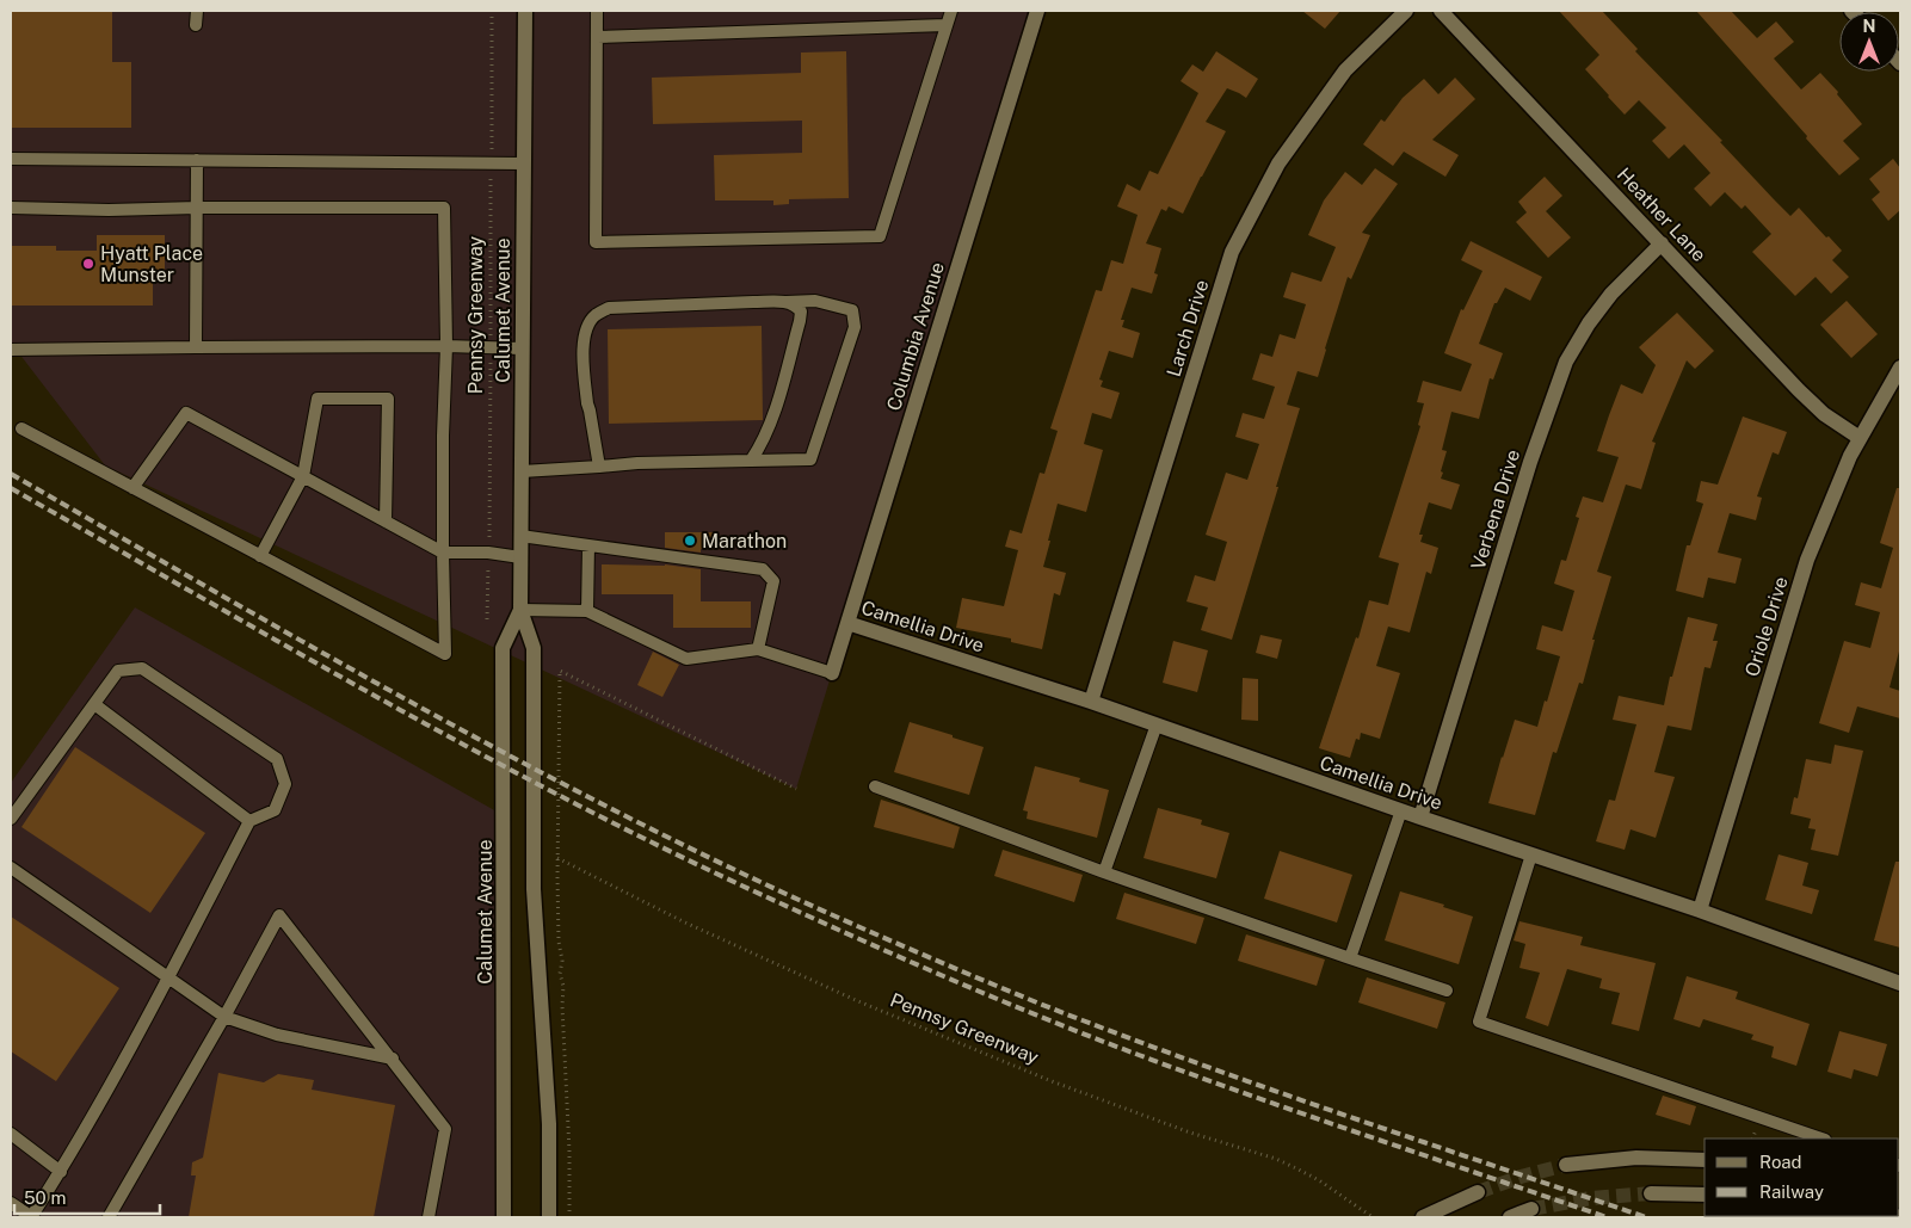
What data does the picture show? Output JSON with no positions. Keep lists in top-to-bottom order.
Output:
{
  "streets": {
    "street": [
      "Heather Lane",
      "Calumet Avenue",
      "Larch Drive",
      "Columbia Avenue",
      "Verbena Drive",
      "Camellia Drive",
      "Oriole Drive"
    ],
    "path": ["Pennsy Greenway"]
  },
  "crossings": [
    ["Heather Lane", "Verbena Drive"],
    ["Heather Lane", "Oriole Drive"],
    ["Larch Drive", "Camellia Drive"],
    ["Columbia Avenue", "Camellia Drive"],
    ["Verbena Drive", "Camellia Drive"],
    ["Camellia Drive", "Oriole Drive"]
  ],
  "places": ["Hyatt Place Munster", "Marathon"],
  "legend": ["Road", "Railway"],
  "scale_bar": "50 m",
  "north": "top"
}
